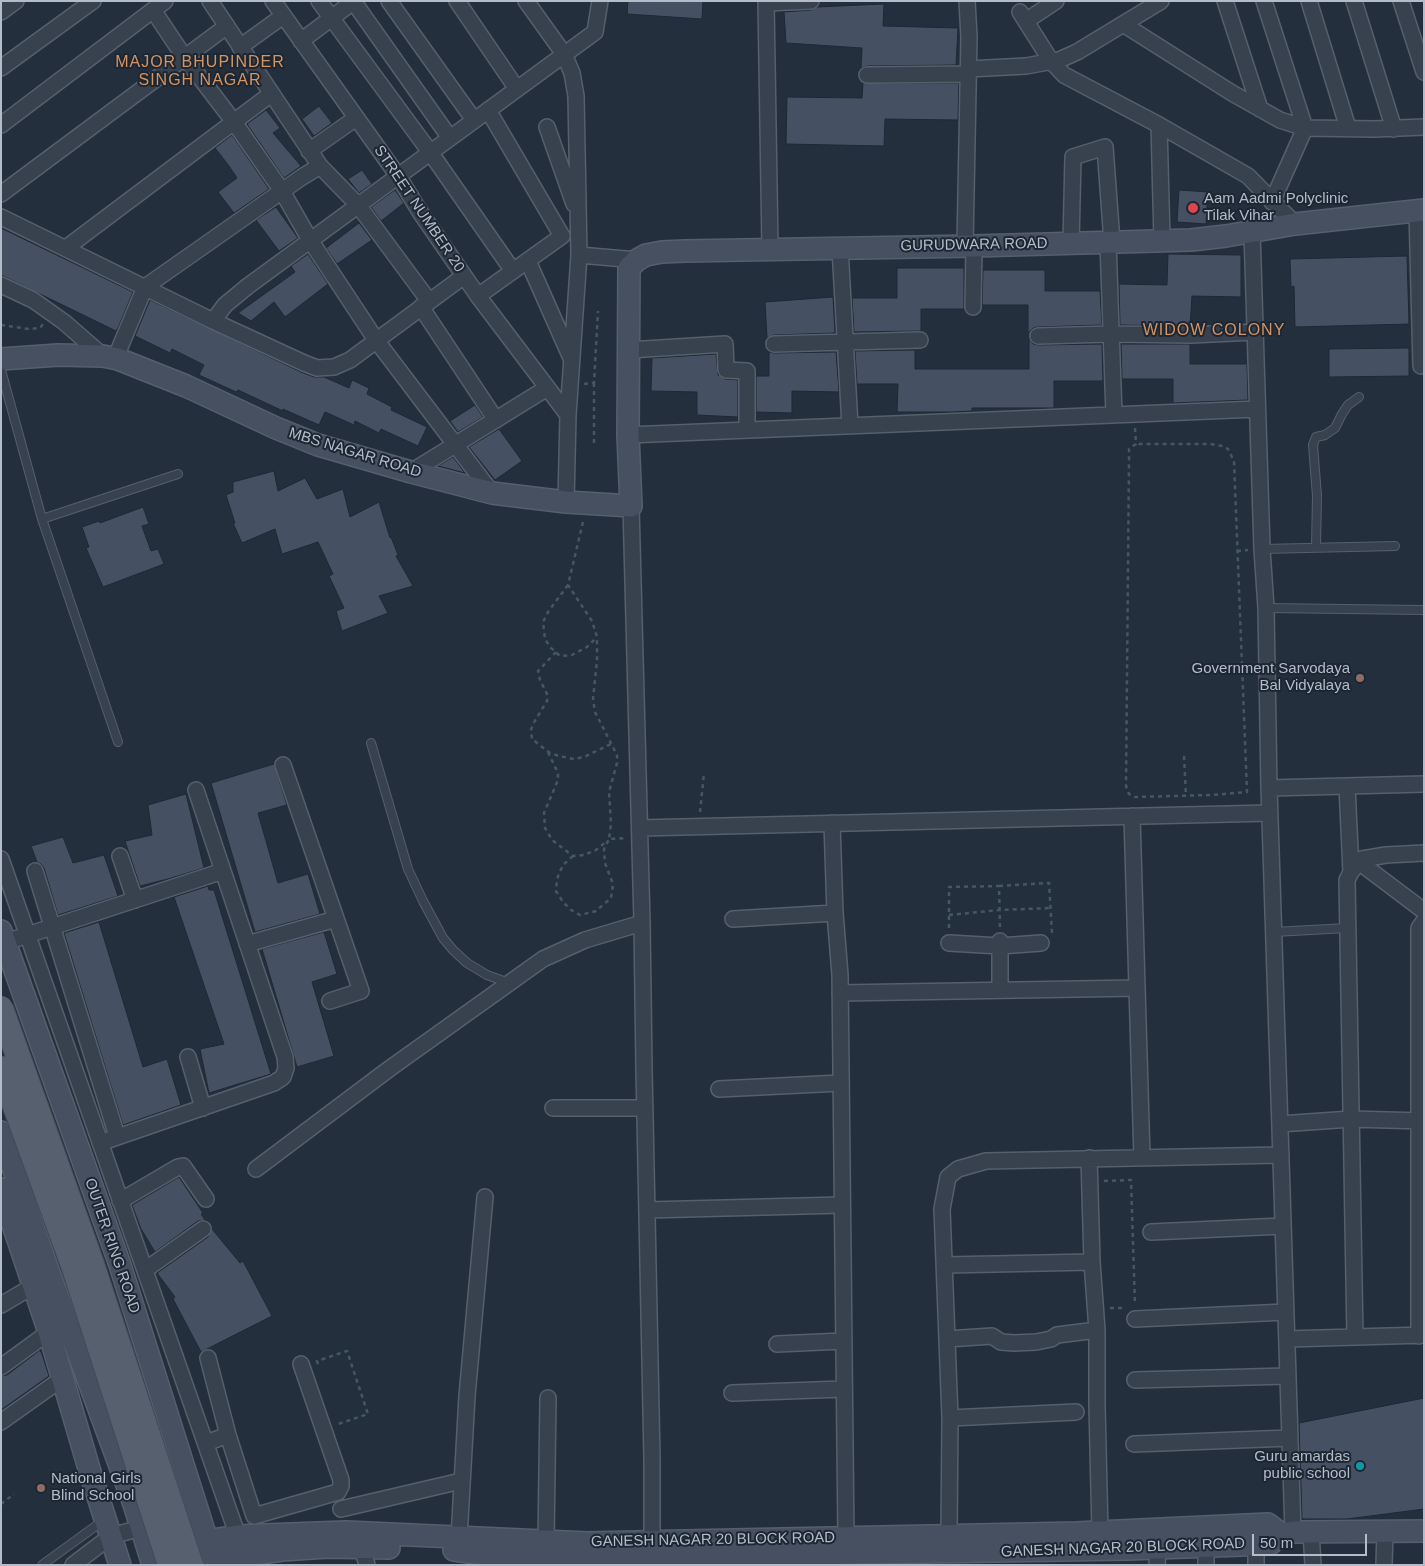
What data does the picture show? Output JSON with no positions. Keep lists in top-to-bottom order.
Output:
{
  "streets": {
    "main road": ["OUTER RING ROAD"],
    "street": [
      "STREET NUMBER 20",
      "GURUDWARA ROAD",
      "MBS NAGAR ROAD",
      "GANESH NAGAR 20 BLOCK ROAD"
    ]
  },
  "crossings": [
    ["OUTER RING ROAD", "GANESH NAGAR 20 BLOCK ROAD"]
  ],
  "districts": ["MAJOR BHUPINDER SINGH NAGAR", "WIDOW COLONY"],
  "places": [
    "Aam Aadmi Polyclinic Tilak Vihar",
    "Government Sarvodaya Bal Vidyalaya",
    "Guru amardas public school",
    "National Girls Blind School"
  ],
  "scale_bar": "50 m"
}
